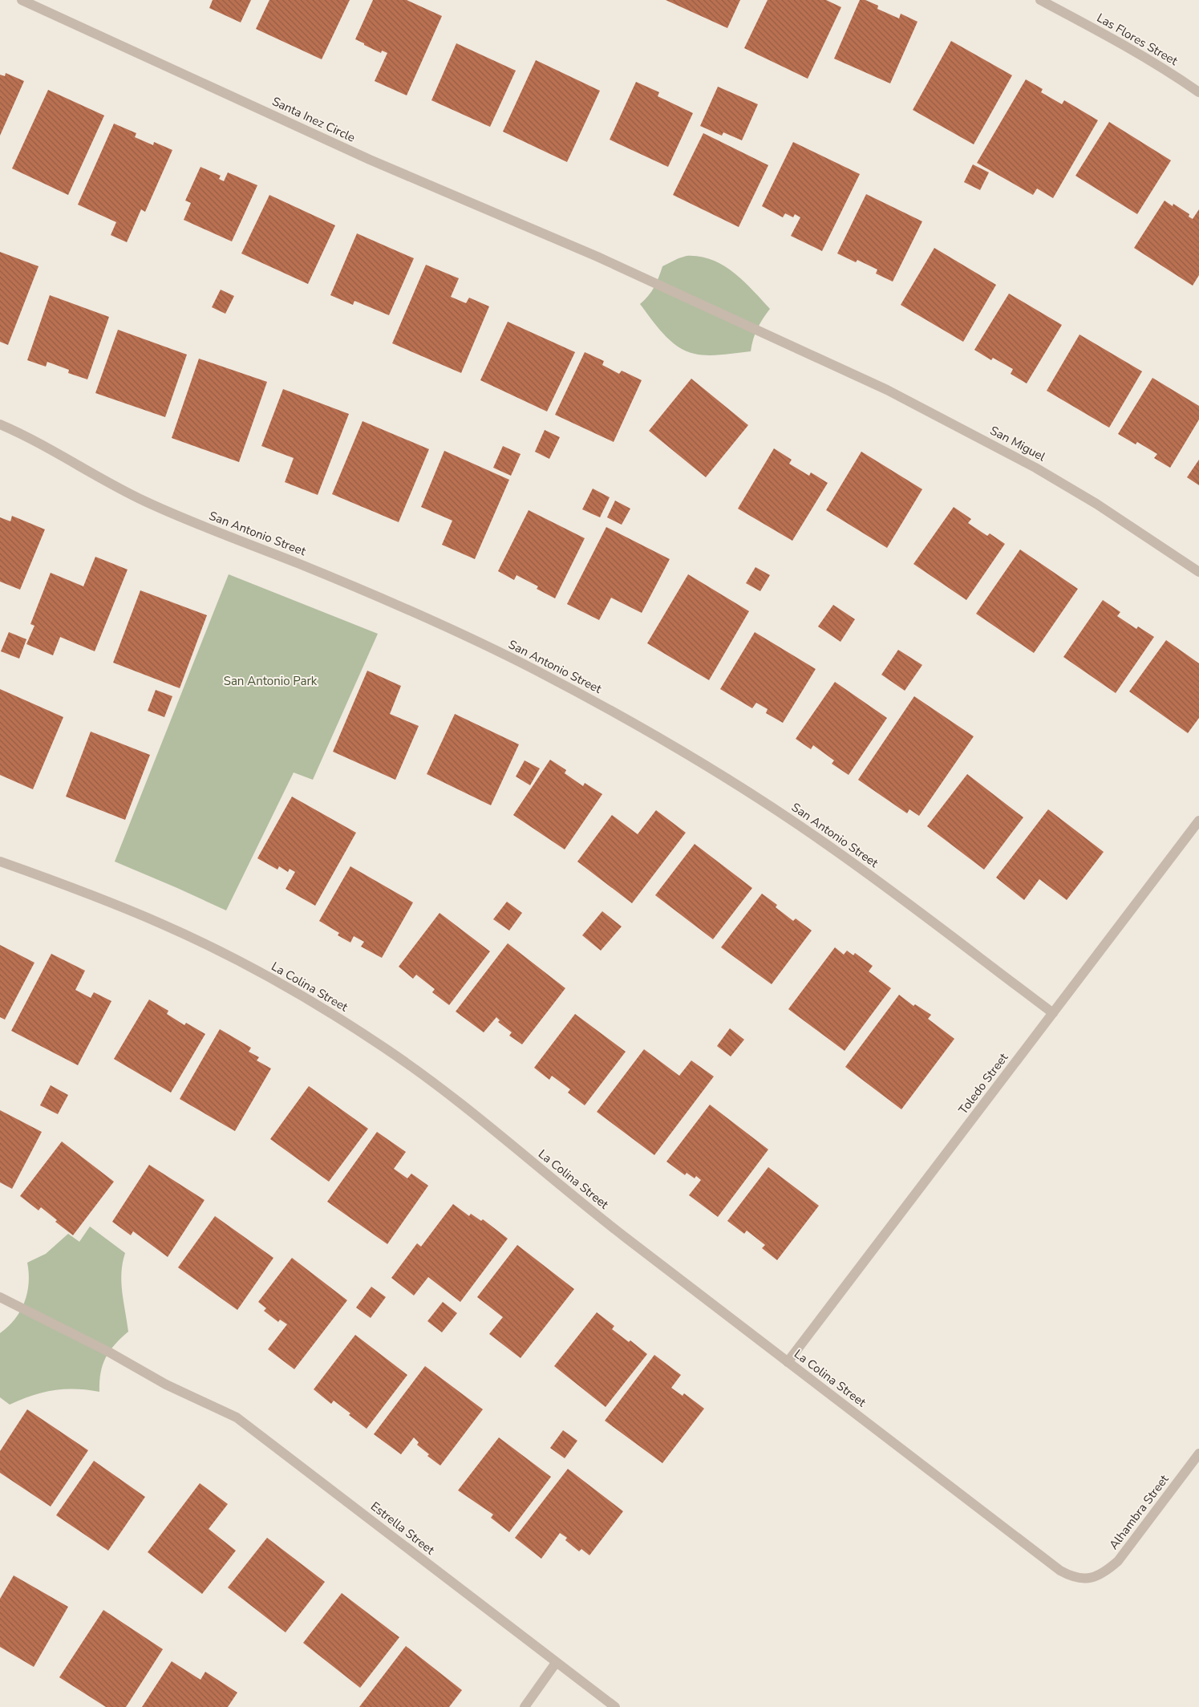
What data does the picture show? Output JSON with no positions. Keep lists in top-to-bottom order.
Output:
{
  "streets": {
    "street": [
      "Las Flores Street",
      "Santa Inez Circle",
      "San Miguel",
      "San Antonio Street",
      "La Colina Street",
      "Toledo Street",
      "Alhambra Street",
      "Estrella Street"
    ]
  },
  "crossings": [
    ["Santa Inez Circle", "San Miguel"],
    ["San Antonio Street", "Toledo Street"],
    ["La Colina Street", "Toledo Street"],
    ["La Colina Street", "Alhambra Street"]
  ],
  "parks": ["San Antonio Park"]
}
